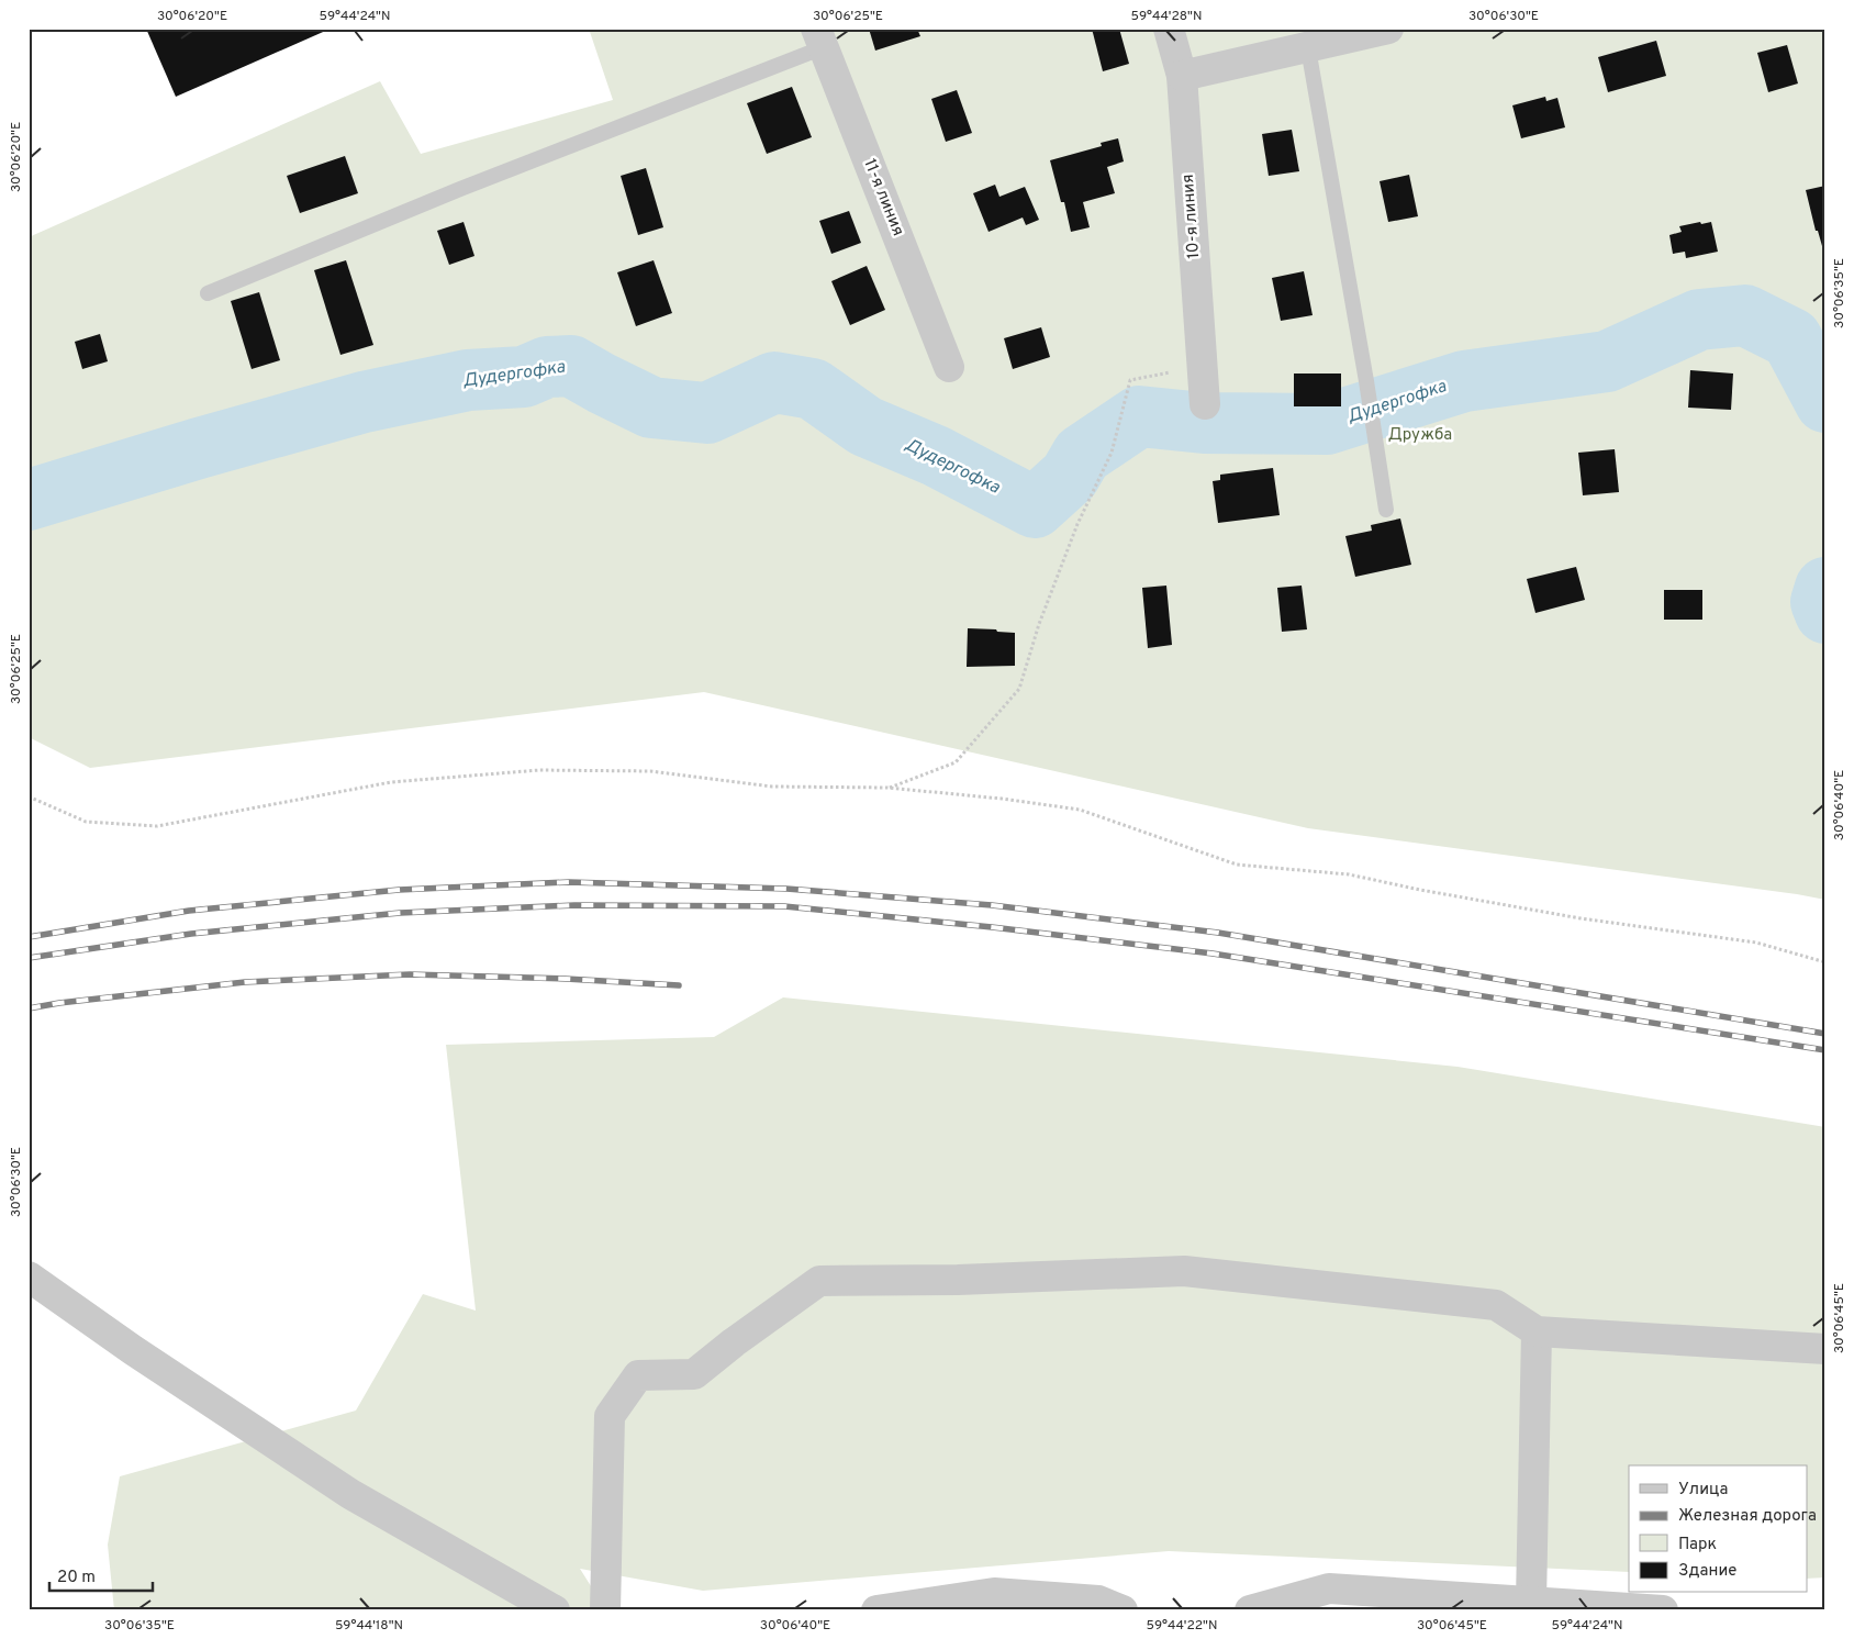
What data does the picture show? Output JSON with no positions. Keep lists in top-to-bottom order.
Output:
{
  "streets": {
    "street": ["11-я линия", "10-я линия"]
  },
  "water": ["Дудергофка"],
  "parks": ["Дружба"],
  "legend": [
    "Улица",
    "Железная дорога",
    "Парк",
    "Здание"
  ],
  "scale_bar": "20 m",
  "coordinates": [
    "30°06'20\"E",
    "59°44'24\"N",
    "30°06'25\"E",
    "59°44'28\"N",
    "30°06'30\"E",
    "30°06'35\"E",
    "30°06'40\"E",
    "30°06'45\"E",
    "59°44'18\"N",
    "59°44'22\"N"
  ]
}
